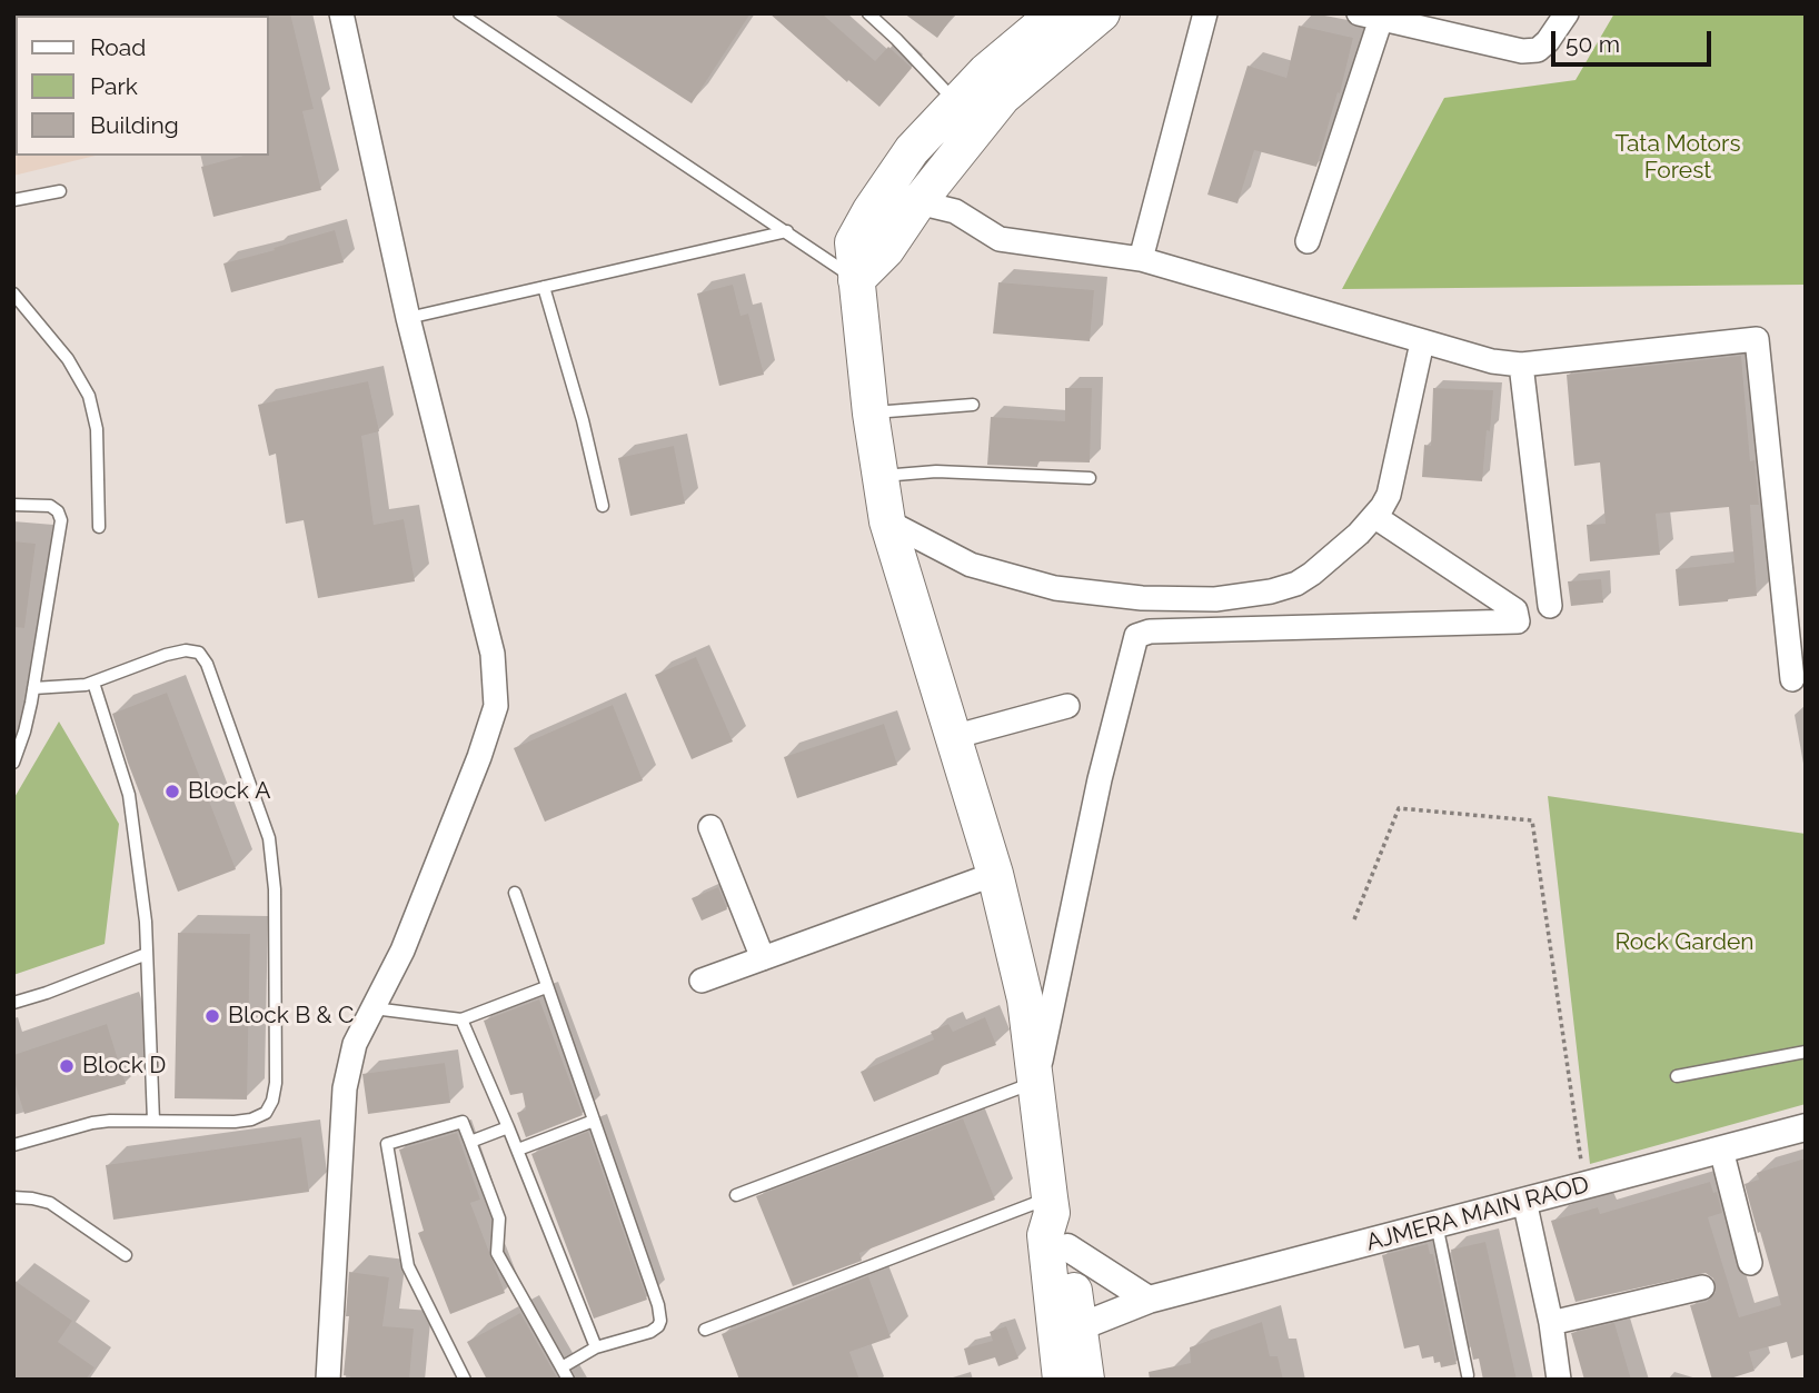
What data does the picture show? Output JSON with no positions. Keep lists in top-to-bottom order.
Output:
{
  "streets": {
    "street": ["AJMERA MAIN RAOD"]
  },
  "parks": ["Tata Motors Forest", "Rock Garden"],
  "places": ["Block A", "Block B & C", "Block D"],
  "legend": ["Road", "Park", "Building"],
  "scale_bar": "50 m"
}
